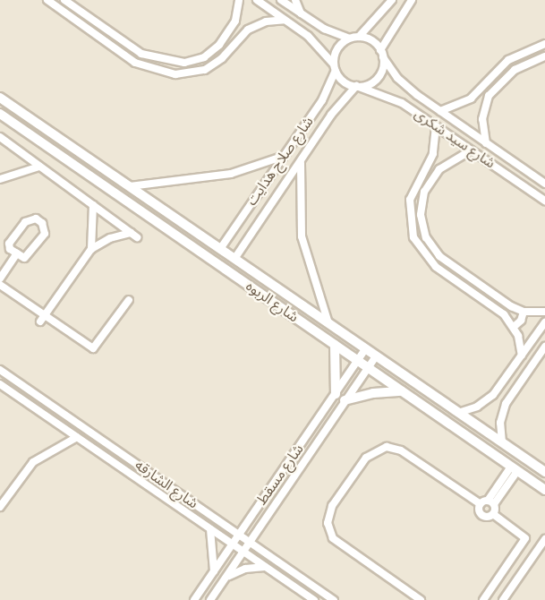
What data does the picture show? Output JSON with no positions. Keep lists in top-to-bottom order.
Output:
{
  "streets": {
    "street": [
      "شارع سيد شكرى",
      "شارع صلاح هدايت",
      "شارع الربوه",
      "شارع مسقط",
      "شارع الشارقه"
    ]
  },
  "crossings": [
    ["شارع سيد شكرى", "شارع صلاح هدايت"],
    ["شارع صلاح هدايت", "شارع الربوه"],
    ["شارع الربوه", "شارع مسقط"],
    ["شارع مسقط", "شارع الشارقه"]
  ]
}
